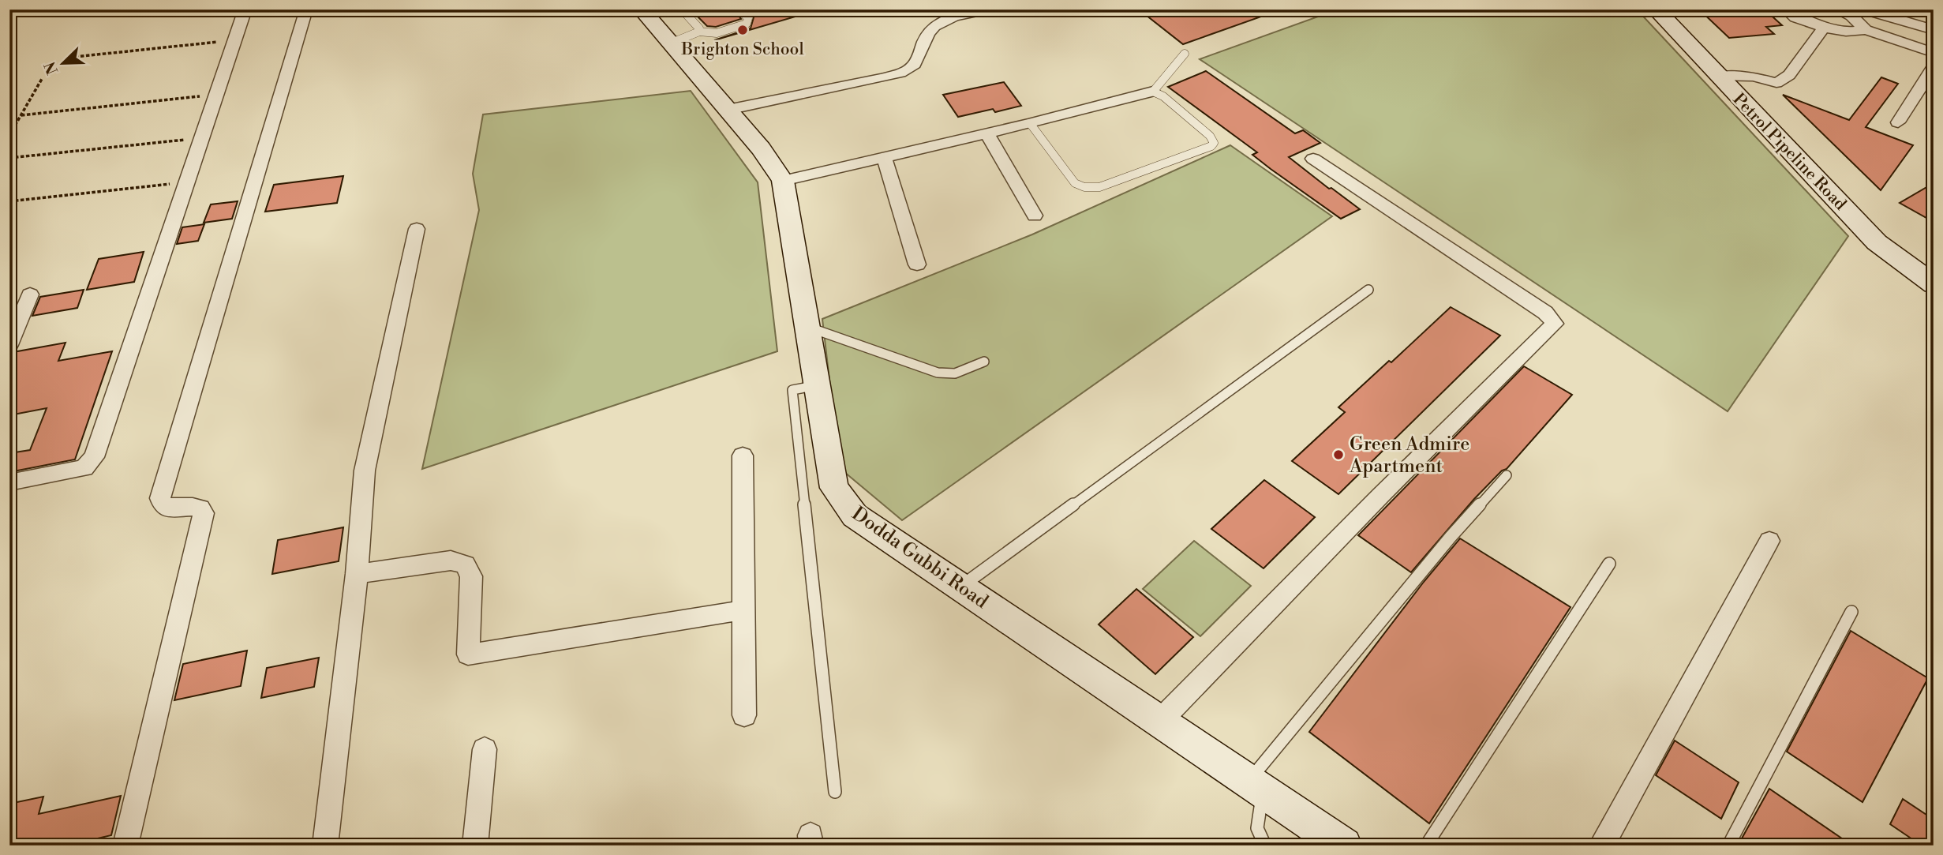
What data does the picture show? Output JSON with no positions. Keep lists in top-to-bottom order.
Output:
{
  "streets": {
    "street": ["Petrol Pipeline Road", "Dodda Gubbi Road"]
  },
  "places": ["Brighton School", "Green Admire Apartment"],
  "north": "bottom left"
}
